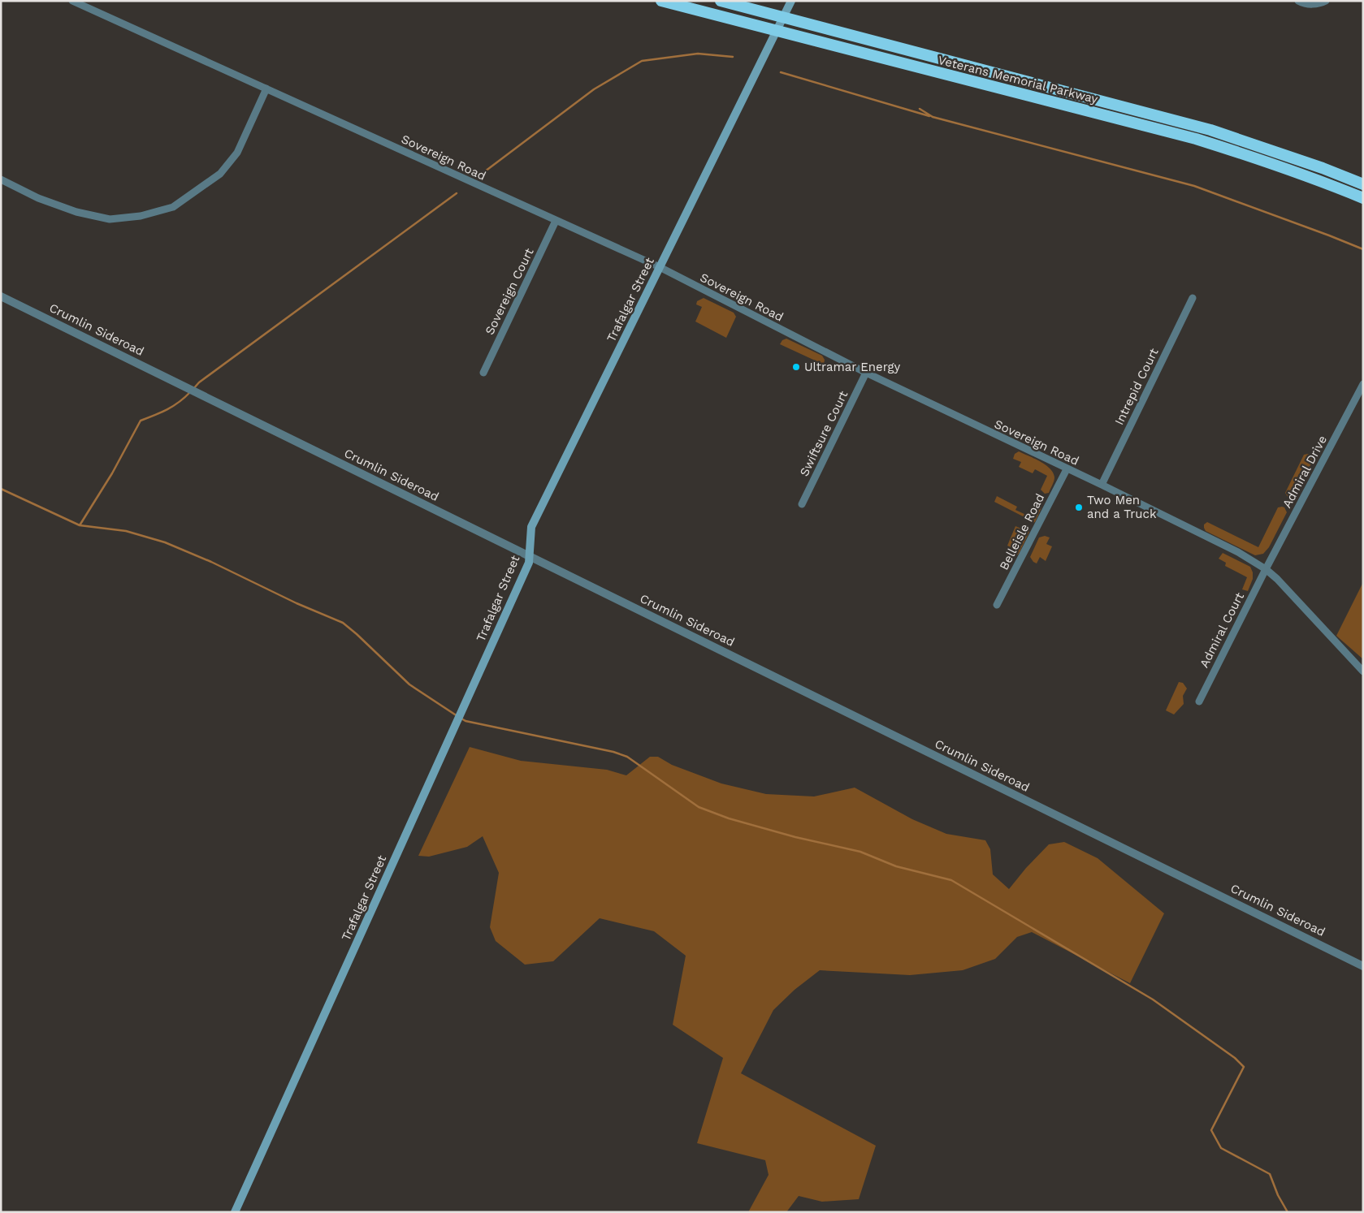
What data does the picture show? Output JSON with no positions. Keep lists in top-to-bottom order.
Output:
{
  "streets": {
    "highway": ["Veterans Memorial Parkway"],
    "main road": ["Trafalgar Street"],
    "street": [
      "Sovereign Road",
      "Sovereign Court",
      "Crumlin Sideroad",
      "Intrepid Court",
      "Swiftsure Court",
      "Admiral Drive",
      "Belleisle Road",
      "Admiral Court"
    ]
  },
  "crossings": [
    ["Veterans Memorial Parkway", "Trafalgar Street"],
    ["Sovereign Road", "Sovereign Court"],
    ["Sovereign Road", "Trafalgar Street"],
    ["Sovereign Road", "Intrepid Court"],
    ["Sovereign Road", "Swiftsure Court"],
    ["Sovereign Road", "Admiral Drive"],
    ["Sovereign Road", "Belleisle Road"],
    ["Sovereign Road", "Admiral Court"],
    ["Trafalgar Street", "Crumlin Sideroad"],
    ["Admiral Drive", "Admiral Court"]
  ],
  "places": ["Ultramar Energy", "Two Men and a Truck"]
}
